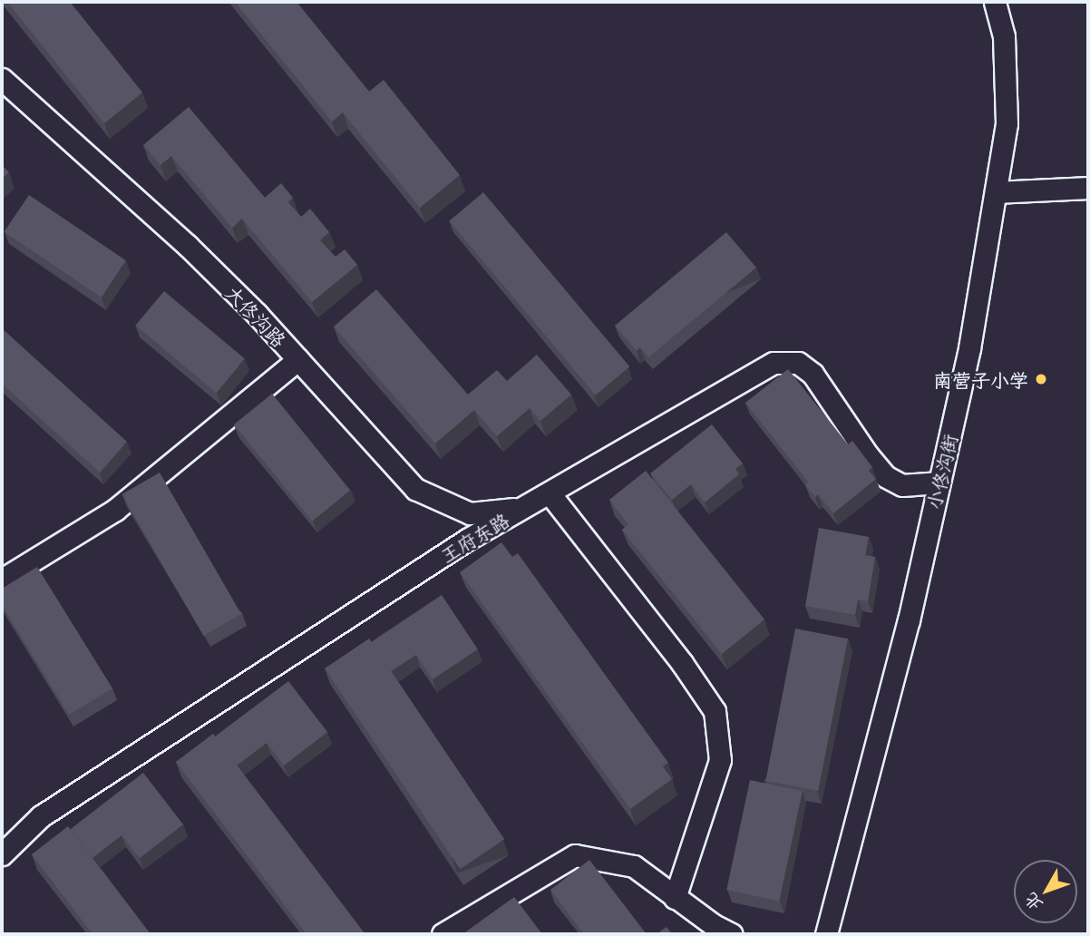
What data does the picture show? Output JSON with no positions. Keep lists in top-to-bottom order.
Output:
{
  "streets": {
    "street": ["大佟沟路", "小佟沟街", "王府东路"]
  },
  "crossings": [
    ["大佟沟路", "王府东路"],
    ["小佟沟街", "王府东路"]
  ],
  "places": ["南营子小学"],
  "north": "bottom left"
}
